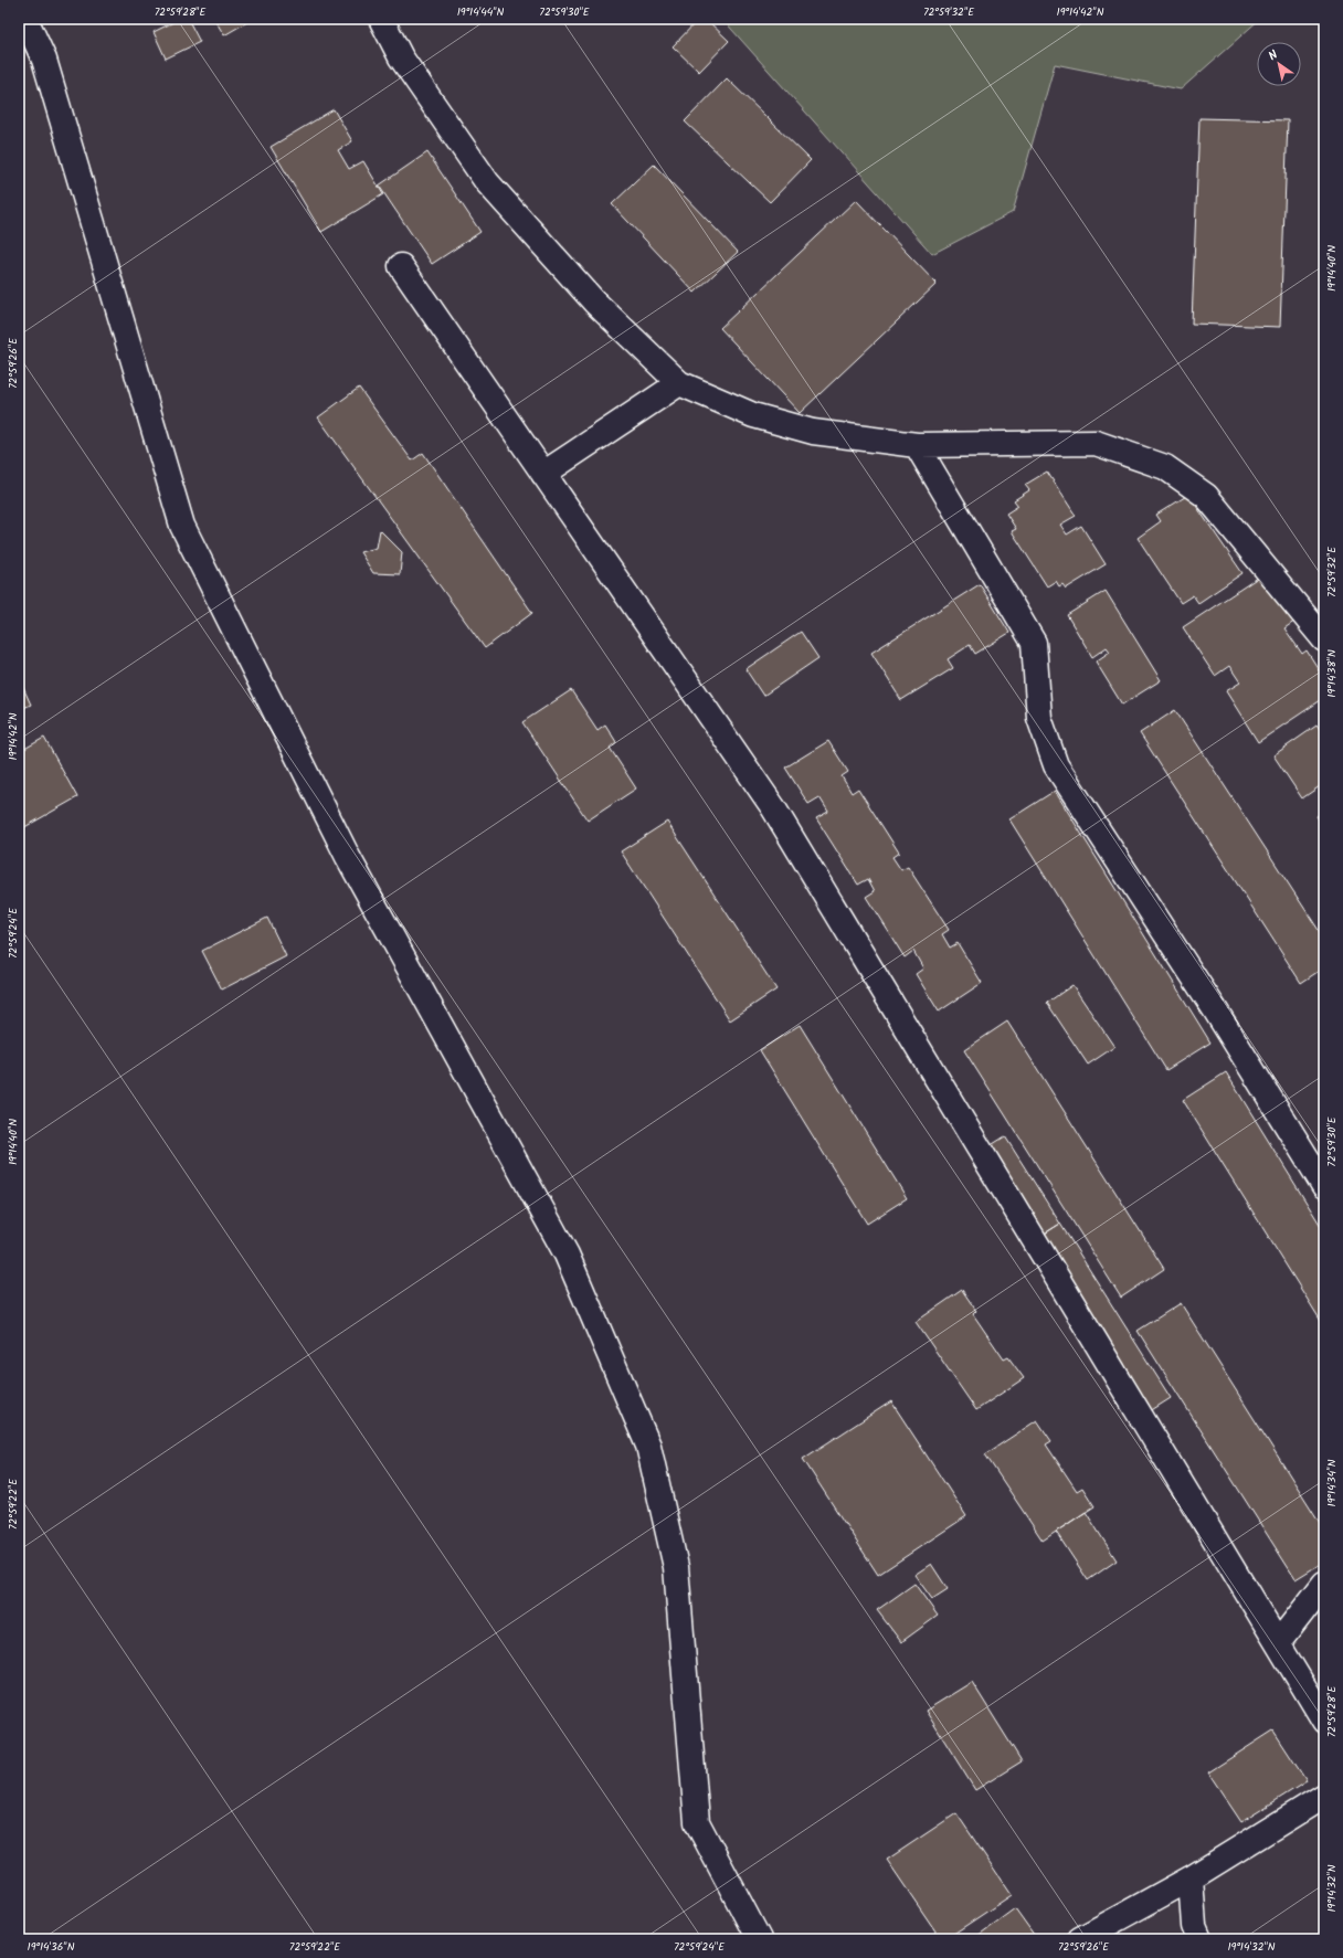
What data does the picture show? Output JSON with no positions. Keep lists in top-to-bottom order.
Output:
{
  "north": "top left",
  "coordinates": [
    "72°59'28\"E",
    "19°14'44\"N",
    "72°59'30\"E",
    "72°59'32\"E",
    "19°14'42\"N",
    "19°14'40\"N",
    "72°59'26\"E",
    "19°14'38\"N",
    "72°59'24\"E",
    "19°14'34\"N",
    "72°59'22\"E",
    "19°14'32\"N",
    "19°14'36\"N"
  ]
}
